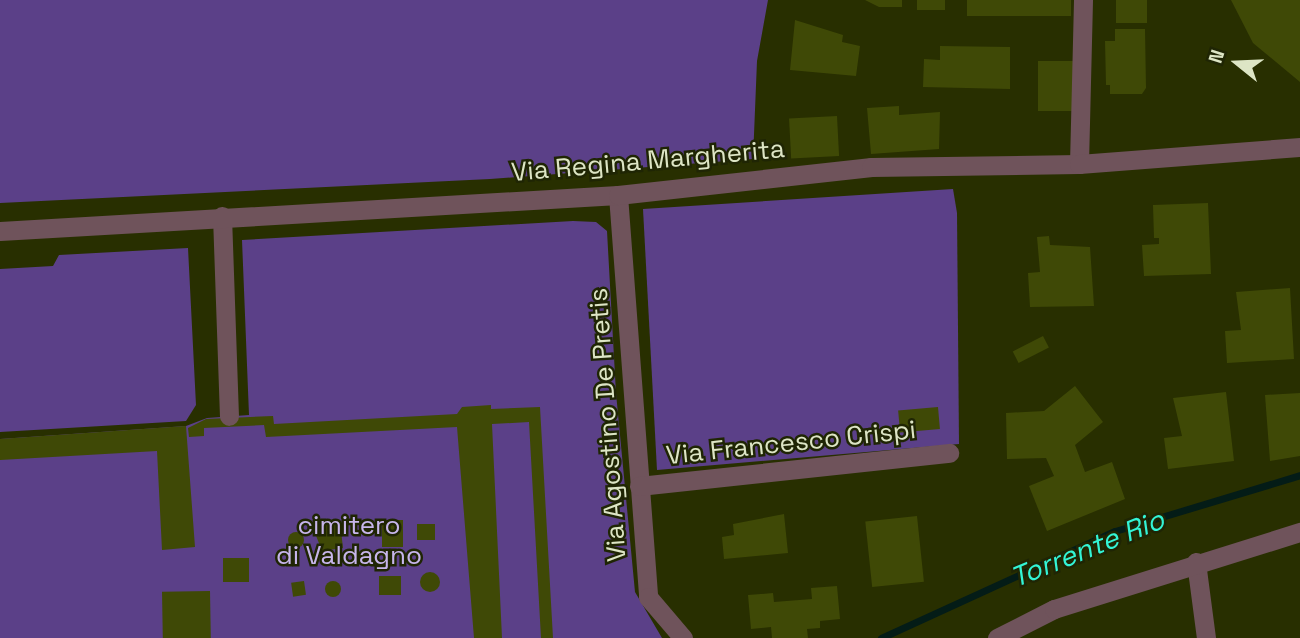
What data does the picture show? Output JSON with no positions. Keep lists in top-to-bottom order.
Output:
{
  "streets": {
    "street": ["Via Regina Margherita", "Via Agostino De Pretis", "Via Francesco Crispi"]
  },
  "crossings": [
    ["Via Regina Margherita", "Via Agostino De Pretis"],
    ["Via Agostino De Pretis", "Via Francesco Crispi"]
  ],
  "water": ["Torrente Rio"],
  "parks": ["cimitero di Valdagno"],
  "north": "left"
}
